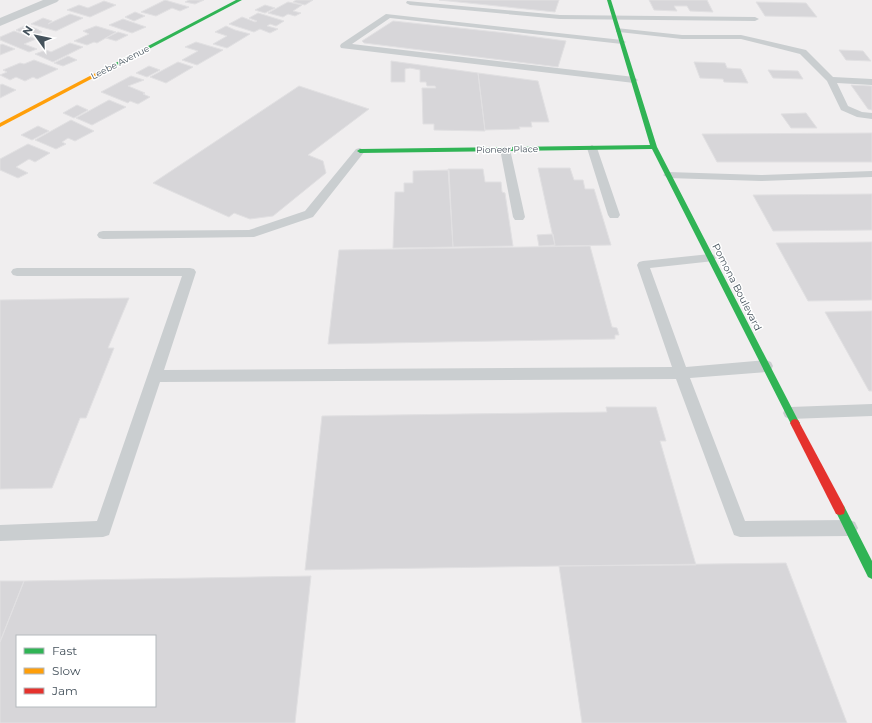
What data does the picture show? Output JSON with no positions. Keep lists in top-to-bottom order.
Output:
{
  "streets": {
    "street": ["Leebe Avenue", "Pioneer Place", "Pomona Boulevard"]
  },
  "crossings": [
    ["Pioneer Place", "Pomona Boulevard"]
  ],
  "legend": ["Fast", "Slow", "Jam"],
  "north": "top left"
}
